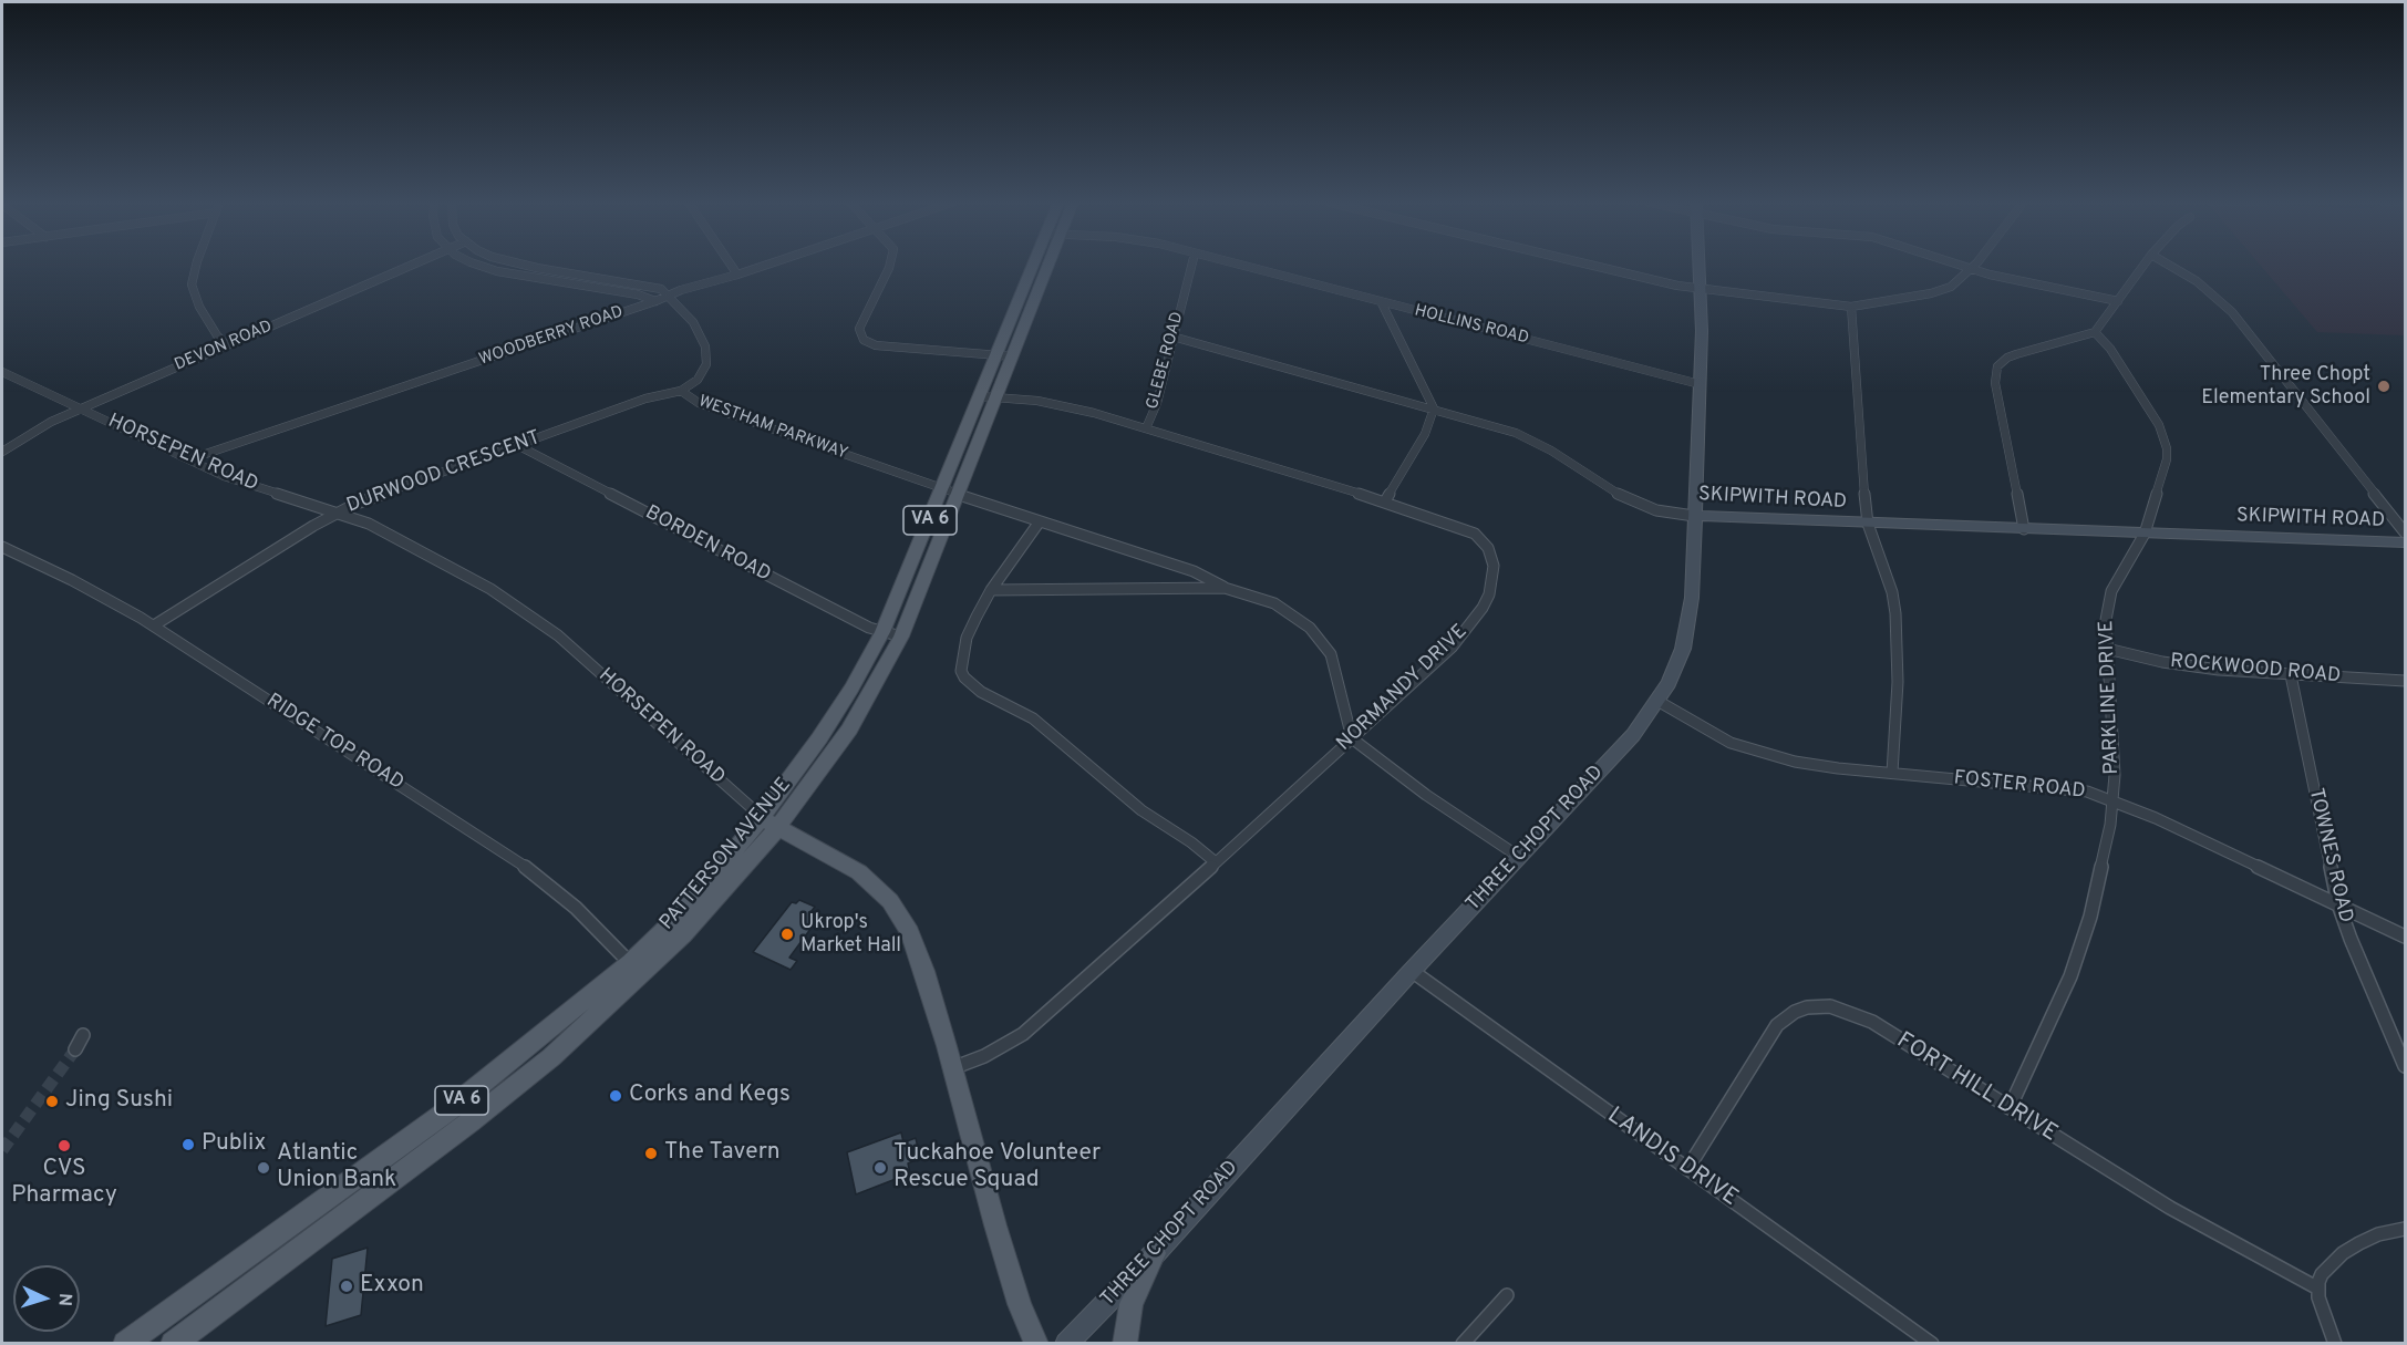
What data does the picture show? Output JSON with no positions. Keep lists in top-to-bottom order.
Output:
{
  "streets": {
    "main road": [
      "HORSEPEN ROAD",
      "SKIPWITH ROAD",
      "VA 6",
      "THREE CHOPT ROAD",
      "PATTERSON AVENUE"
    ],
    "street": [
      "HOLLINS ROAD",
      "WOODBERRY ROAD",
      "DEVON ROAD",
      "GLEBE ROAD",
      "WESTHAM PARKWAY",
      "DURWOOD CRESCENT",
      "BORDEN ROAD",
      "ROCKWOOD ROAD",
      "NORMANDY DRIVE",
      "PARKLINE DRIVE",
      "RIDGE TOP ROAD",
      "FOSTER ROAD",
      "TOWNES ROAD",
      "FORT HILL DRIVE",
      "LANDIS DRIVE"
    ]
  },
  "crossings": [
    ["HOLLINS ROAD", "THREE CHOPT ROAD"],
    ["WOODBERRY ROAD", "WESTHAM PARKWAY"],
    ["WOODBERRY ROAD", "HORSEPEN ROAD"],
    ["DEVON ROAD", "HORSEPEN ROAD"],
    ["GLEBE ROAD", "SKIPWITH ROAD"],
    ["GLEBE ROAD", "NORMANDY DRIVE"],
    ["WESTHAM PARKWAY", "DURWOOD CRESCENT"],
    ["WESTHAM PARKWAY", "PATTERSON AVENUE"],
    ["HORSEPEN ROAD", "DURWOOD CRESCENT"],
    ["HORSEPEN ROAD", "NORMANDY DRIVE"],
    ["HORSEPEN ROAD", "PATTERSON AVENUE"],
    ["DURWOOD CRESCENT", "BORDEN ROAD"],
    ["DURWOOD CRESCENT", "RIDGE TOP ROAD"],
    ["SKIPWITH ROAD", "PARKLINE DRIVE"],
    ["SKIPWITH ROAD", "THREE CHOPT ROAD"],
    ["BORDEN ROAD", "PATTERSON AVENUE"],
    ["ROCKWOOD ROAD", "PARKLINE DRIVE"],
    ["ROCKWOOD ROAD", "TOWNES ROAD"],
    ["NORMANDY DRIVE", "PATTERSON AVENUE"],
    ["PARKLINE DRIVE", "FOSTER ROAD"],
    ["PARKLINE DRIVE", "FORT HILL DRIVE"],
    ["RIDGE TOP ROAD", "PATTERSON AVENUE"],
    ["FOSTER ROAD", "THREE CHOPT ROAD"],
    ["FOSTER ROAD", "TOWNES ROAD"],
    ["THREE CHOPT ROAD", "LANDIS DRIVE"],
    ["FORT HILL DRIVE", "LANDIS DRIVE"]
  ],
  "places": [
    "Three Chopt Elementary School",
    "Ukrop's Market Hall",
    "Corks and Kegs",
    "Jing Sushi",
    "Publix",
    "CVS Pharmacy",
    "The Tavern",
    "Atlantic Union Bank",
    "Tuckahoe Volunteer Rescue Squad",
    "Exxon"
  ],
  "north": "right"
}
